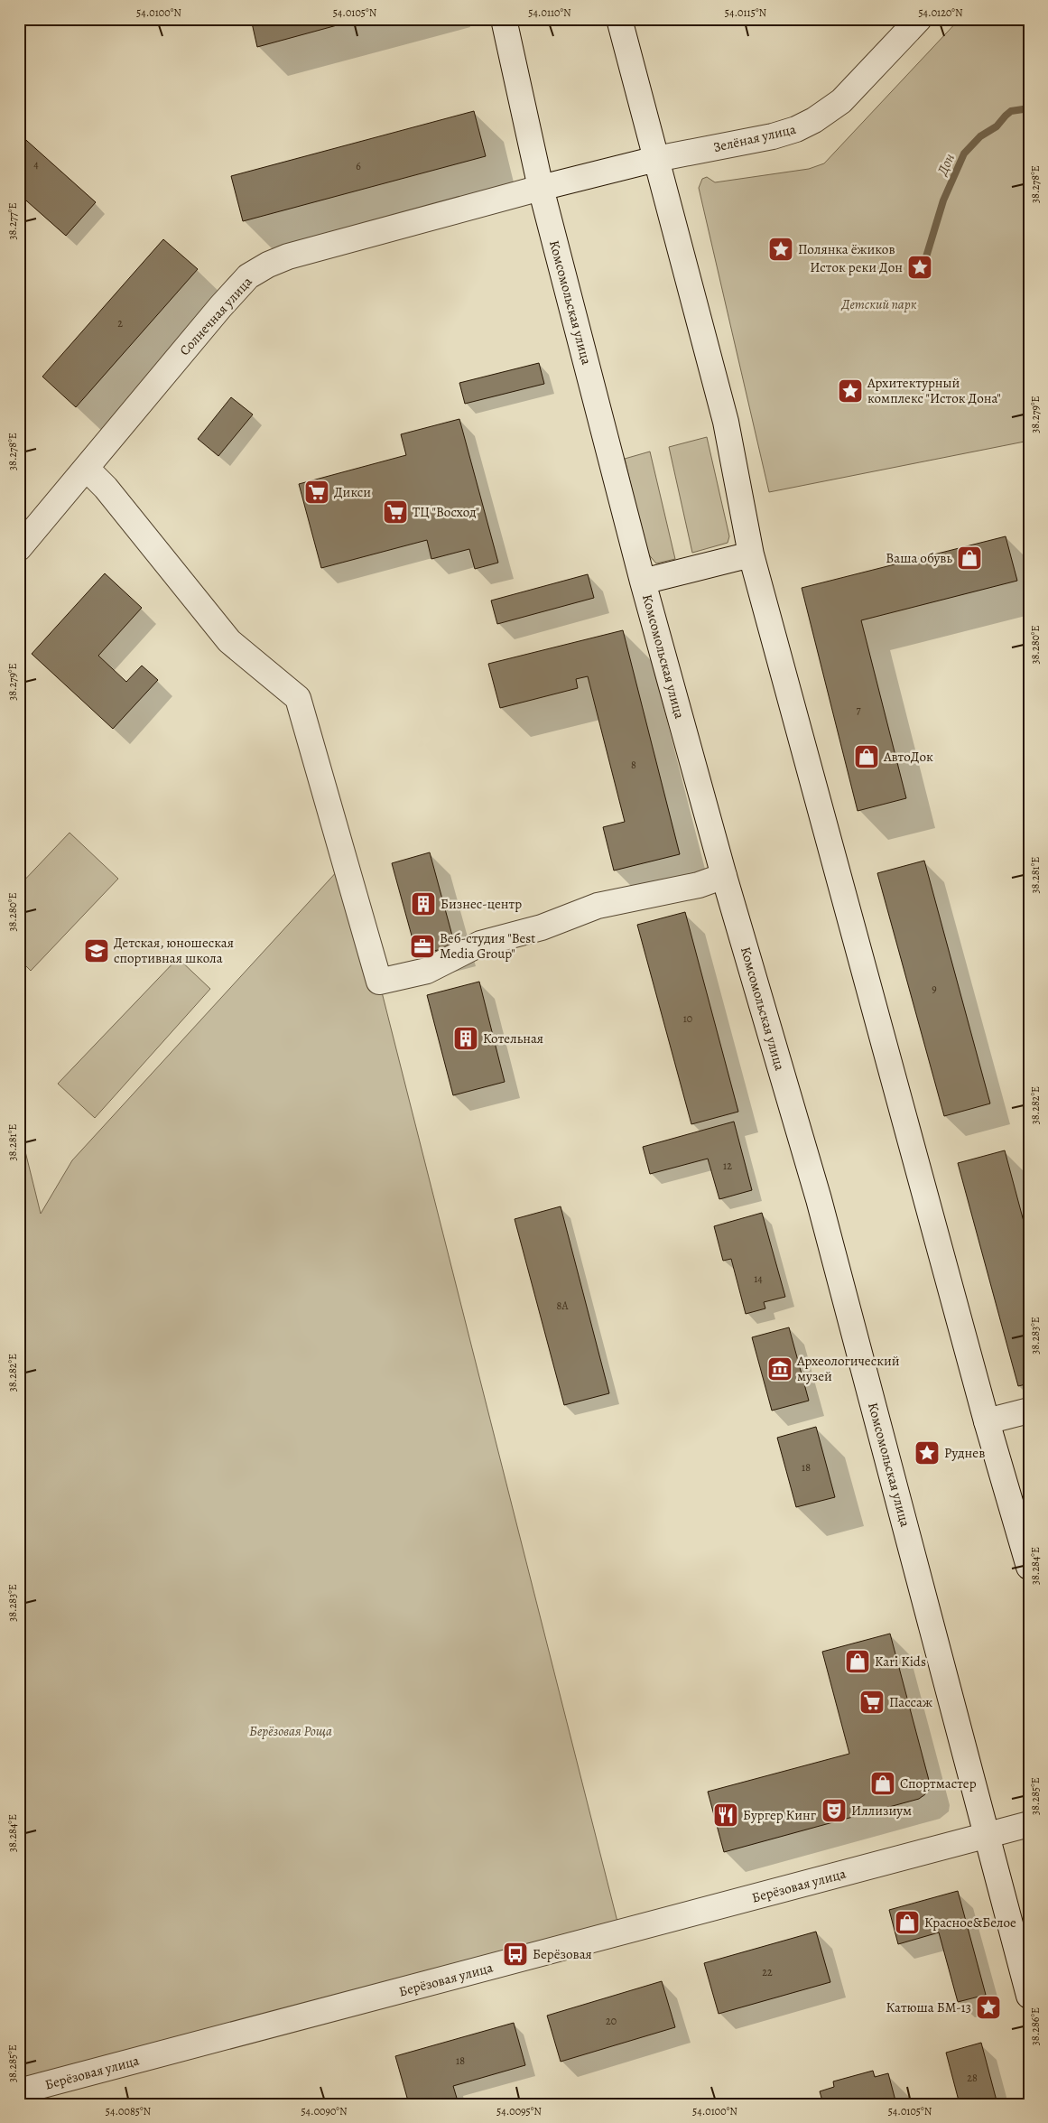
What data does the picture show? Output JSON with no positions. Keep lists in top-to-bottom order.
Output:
{
  "streets": {
    "main road": [
      "Зелёная улица",
      "Комсомольская улица",
      "Солнечная улица",
      "Берёзовая улица"
    ]
  },
  "crossings": [
    ["Зелёная улица", "Комсомольская улица"],
    ["Зелёная улица", "Солнечная улица"],
    ["Комсомольская улица", "Солнечная улица"],
    ["Комсомольская улица", "Берёзовая улица"]
  ],
  "water": ["Дон"],
  "parks": ["Детский парк", "Берёзовая Роща"],
  "places": {
    "place": [
      "Полянка ёжиков",
      "Исток реки Дон",
      "Архитектурный комплекс \"Исток Дона\"",
      "Руднев",
      "Катюша БМ-13"
    ],
    "supermarket": ["Дикси", "ТЦ \"Восход\"", "Пассаж"],
    "shop": [
      "Ваша обувь",
      "АвтоДок",
      "Kari Kids",
      "Спортмастер",
      "Красное&Белое"
    ],
    "building": ["Бизнес-центр", "Котельная"],
    "office": ["Веб-студия \"Best Media Group\""],
    "school or university": ["Детская, юношеская спортивная школа"],
    "museum": ["Археологический музей"],
    "theatre": ["Иллизиум"],
    "restaurant": ["Бургер Кинг"],
    "bus stop": ["Берёзовая"]
  },
  "house_numbers": [
    "4",
    "6",
    "2",
    "7",
    "8",
    "9",
    "10",
    "12",
    "14",
    "8А",
    "18",
    "22",
    "20",
    "18",
    "28"
  ],
  "coordinates": [
    "54.0100°N",
    "54.0105°N",
    "54.0110°N",
    "54.0115°N",
    "54.0120°N",
    "38.278°E",
    "38.277°E",
    "38.279°E",
    "38.280°E",
    "38.281°E",
    "38.282°E",
    "38.283°E",
    "38.284°E",
    "38.285°E",
    "38.286°E",
    "54.0085°N",
    "54.0090°N",
    "54.0095°N"
  ]
}
